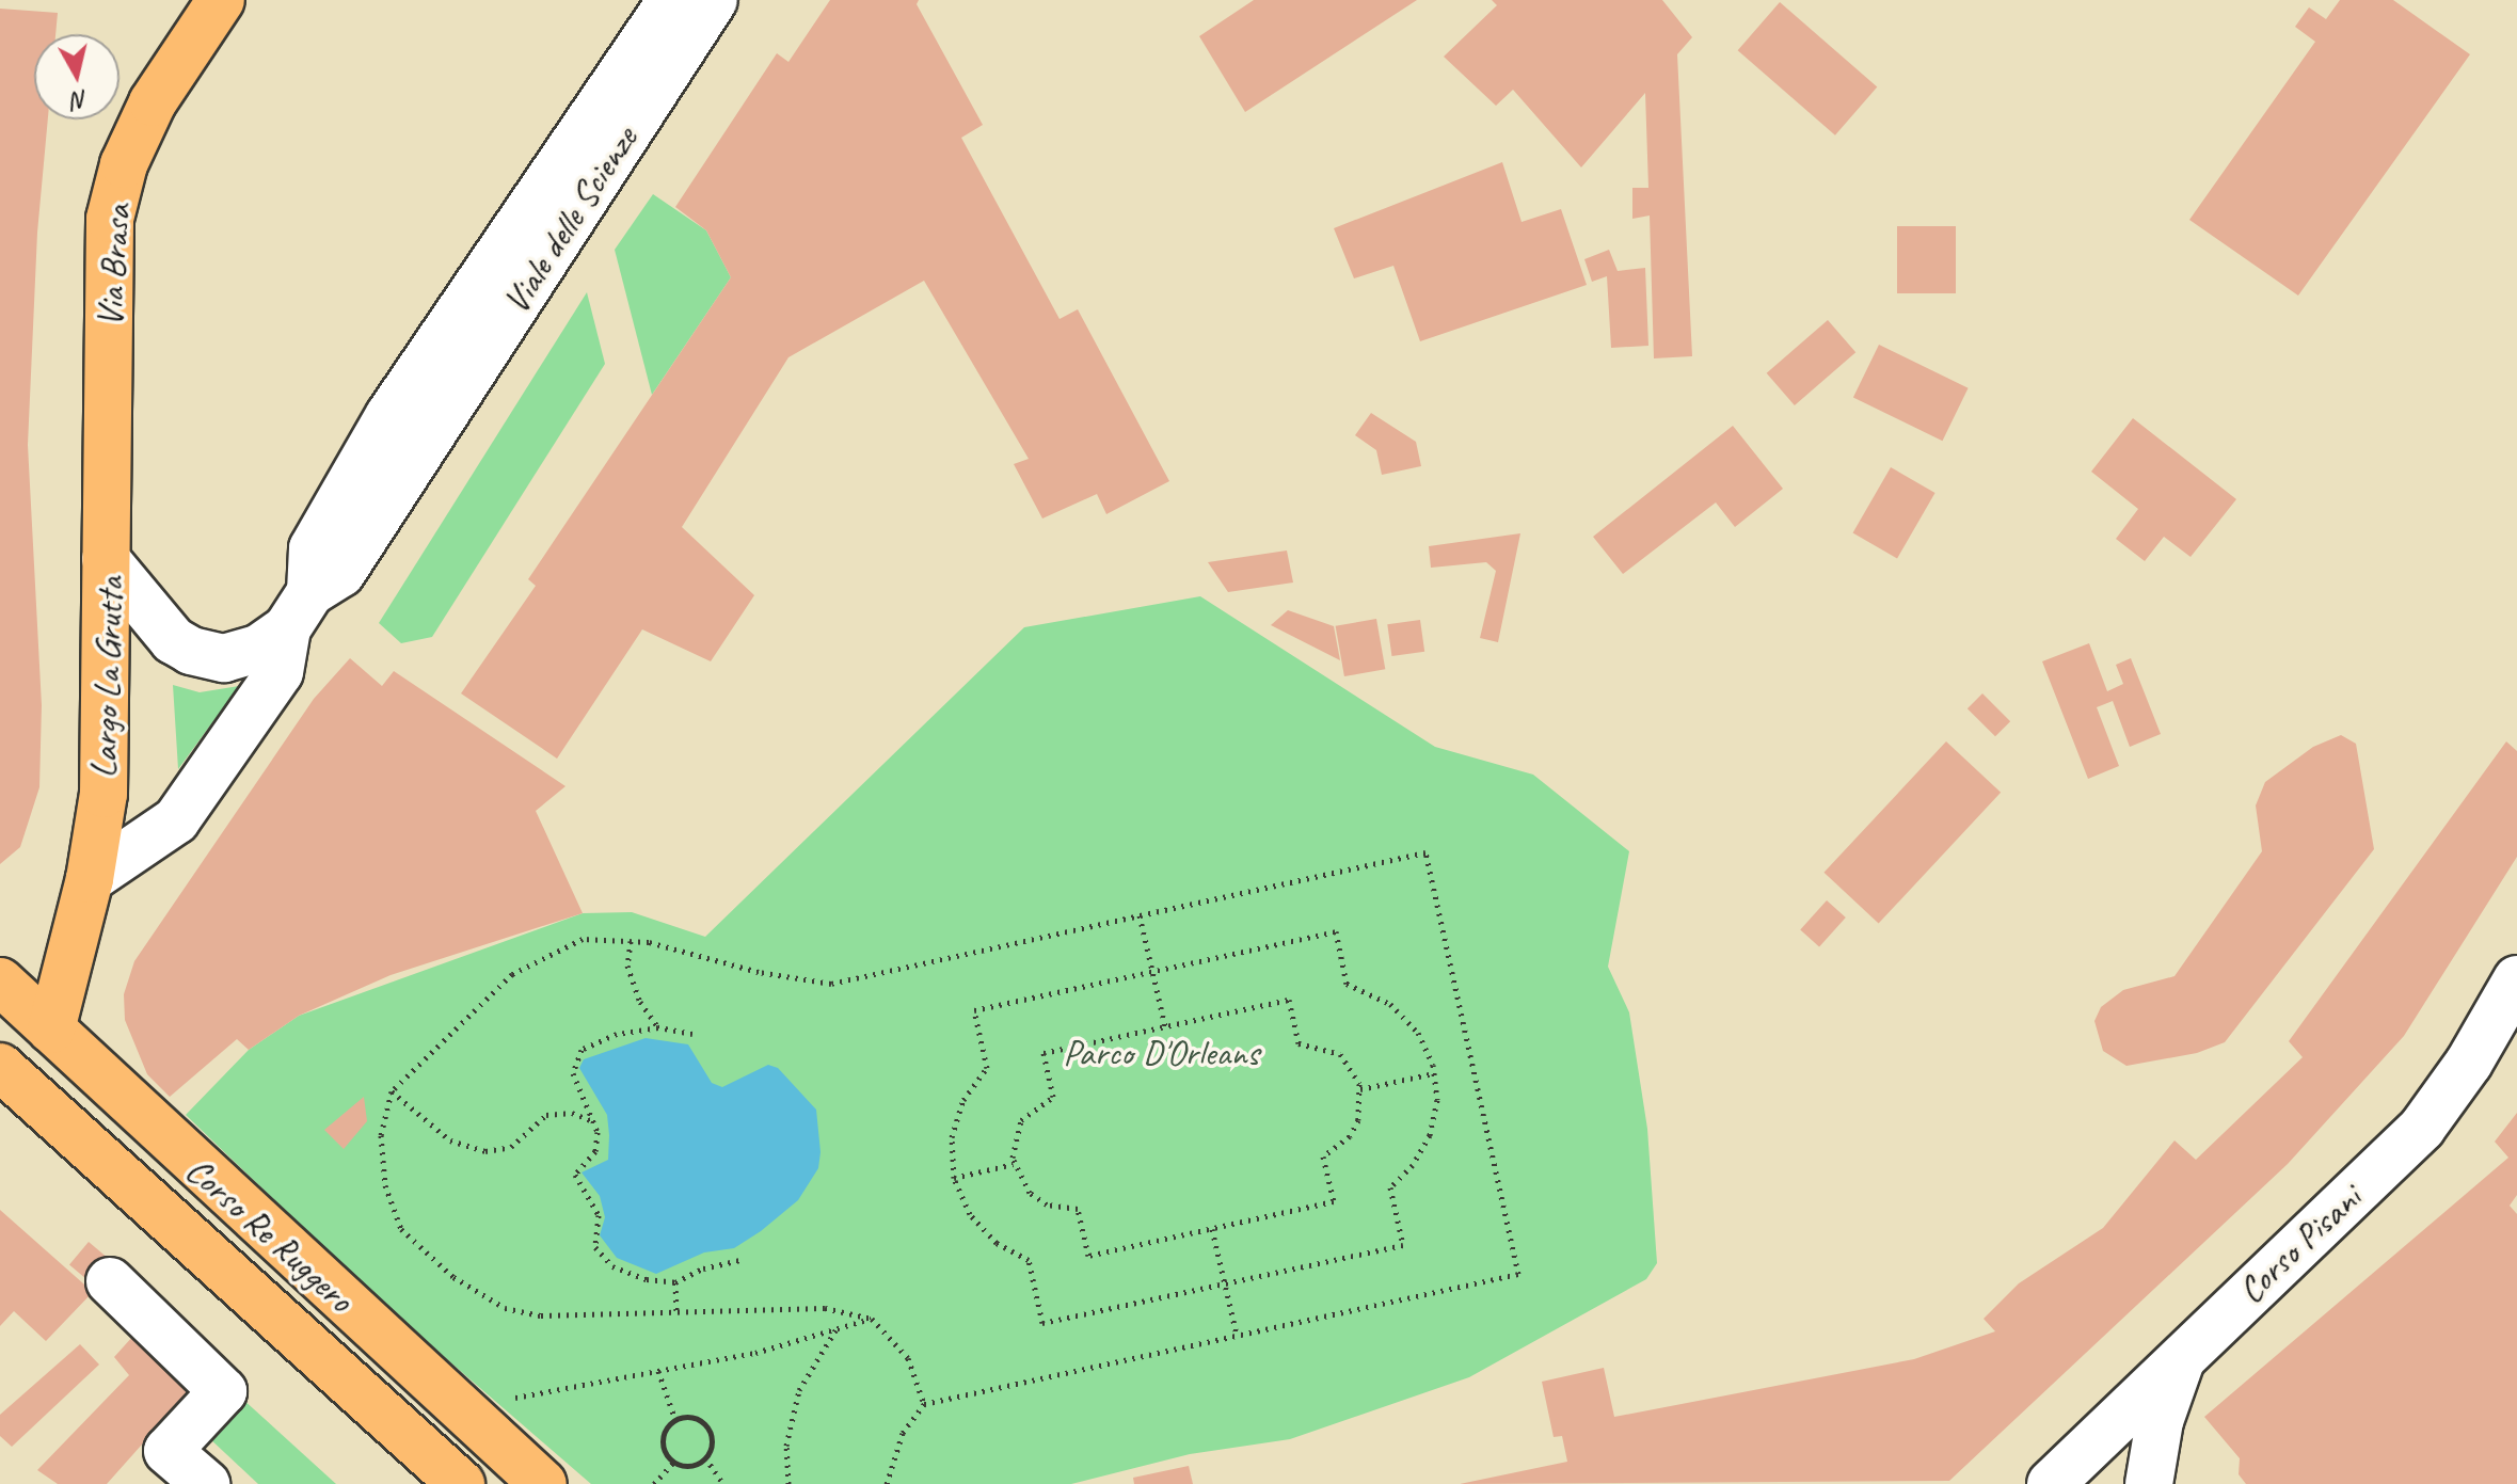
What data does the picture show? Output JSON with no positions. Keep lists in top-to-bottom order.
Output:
{
  "streets": {
    "main road": ["Via Brasa", "Largo La Grutta", "Corso Re Ruggero"],
    "street": ["Viale delle Scienze", "Corso Pisani"]
  },
  "crossings": [
    ["Viale delle Scienze", "Largo La Grutta"],
    ["Via Brasa", "Largo La Grutta"],
    ["Largo La Grutta", "Corso Re Ruggero"]
  ],
  "parks": ["Parco D'Orleans"],
  "north": "bottom"
}
